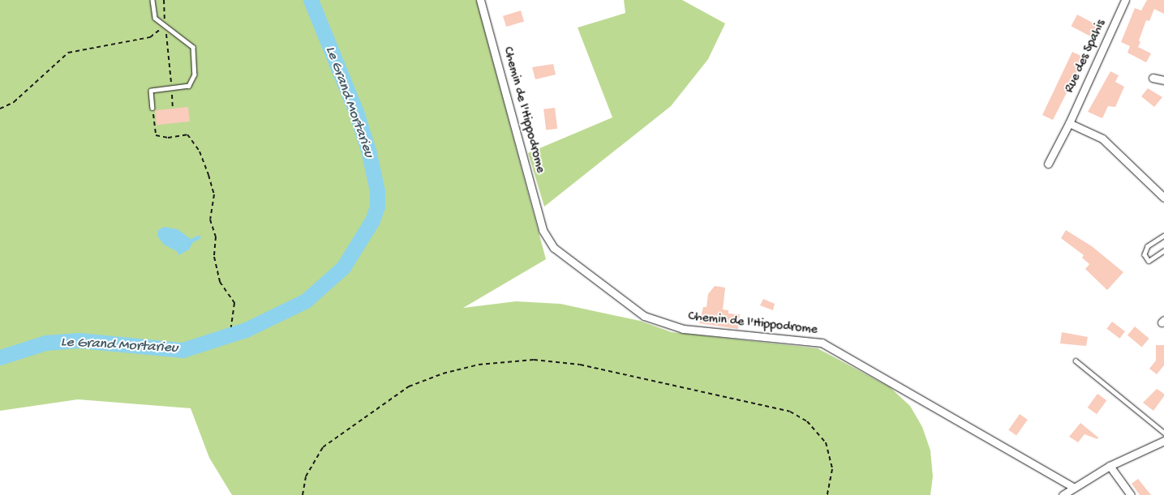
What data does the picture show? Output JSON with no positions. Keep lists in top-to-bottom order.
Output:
{
  "streets": {
    "street": ["Rue des Spahis", "Chemin de l'Hippodrome"]
  },
  "water": ["Le Grand Mortarieu"]
}
